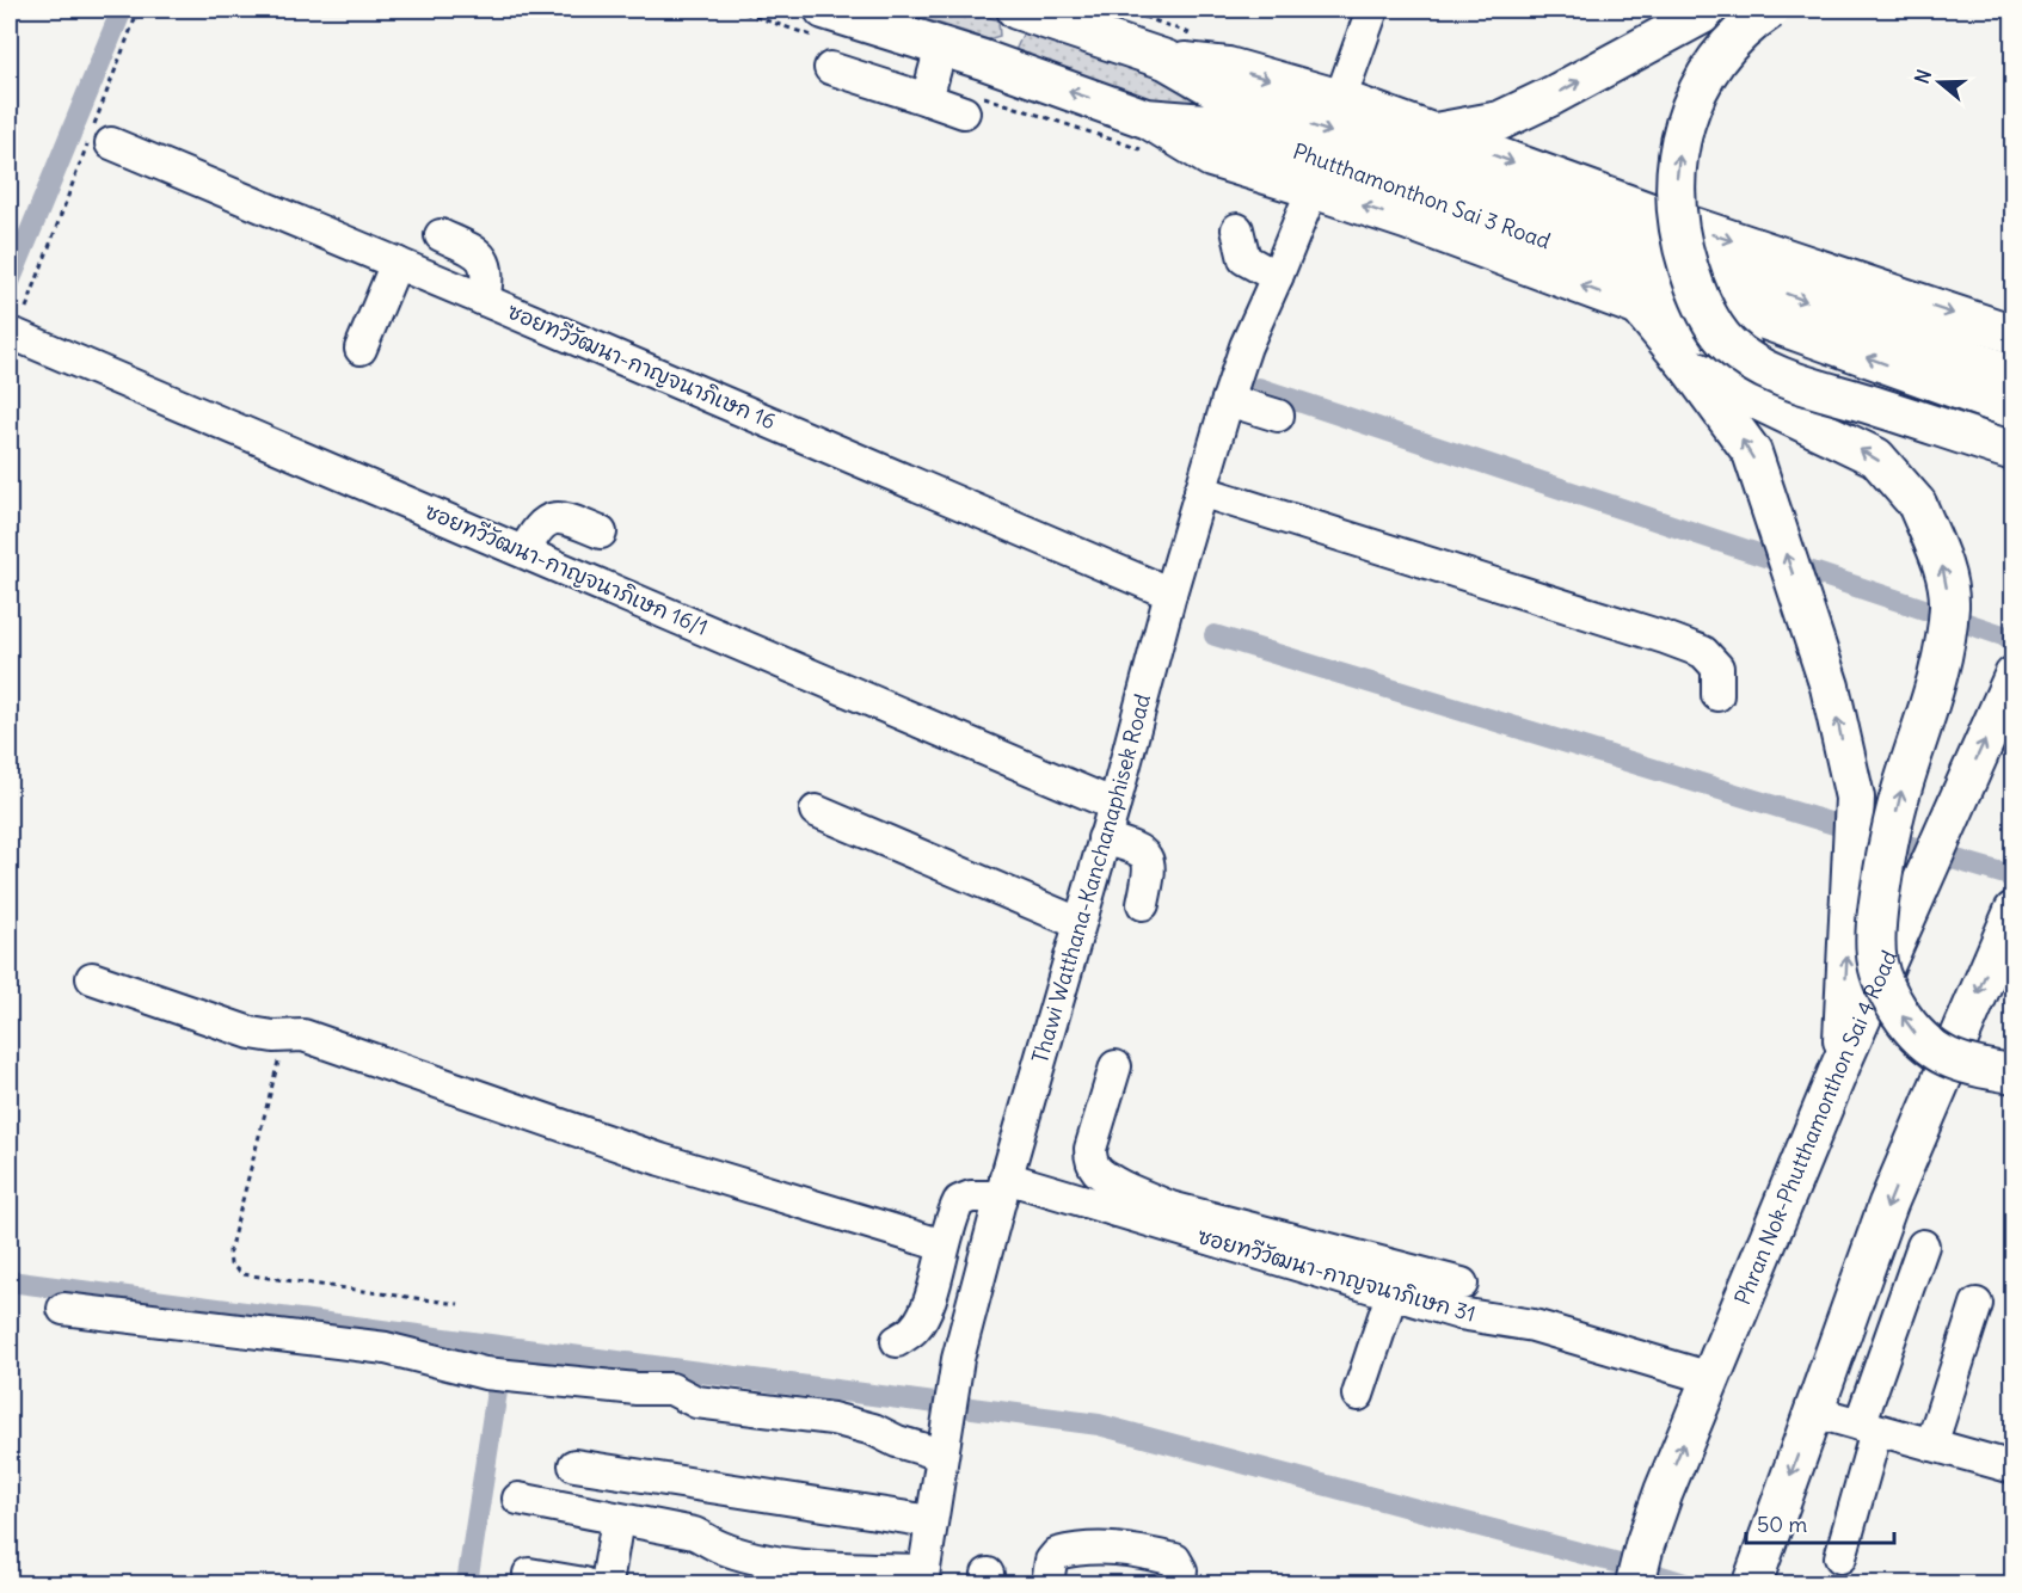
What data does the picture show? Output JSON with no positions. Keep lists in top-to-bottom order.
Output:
{
  "streets": {
    "main road": ["Phutthamonthon Sai 3 Road", "Phran Nok-Phutthamonthon Sai 4 Road"],
    "street": [
      "ซอยทวีวัฒนา-กาญจนาภิเษก 16",
      "ซอยทวีวัฒนา-กาญจนาภิเษก 16/1",
      "Thawi Watthana-Kanchanaphisek Road",
      "ซอยทวีวัฒนา-กาญจนาภิเษก 31"
    ]
  },
  "crossings": [
    ["ซอยทวีวัฒนา-กาญจนาภิเษก 16", "Thawi Watthana-Kanchanaphisek Road"],
    ["ซอยทวีวัฒนา-กาญจนาภิเษก 16/1", "Thawi Watthana-Kanchanaphisek Road"],
    ["Thawi Watthana-Kanchanaphisek Road", "ซอยทวีวัฒนา-กาญจนาภิเษก 31"],
    ["Phran Nok-Phutthamonthon Sai 4 Road", "ซอยทวีวัฒนา-กาญจนาภิเษก 31"]
  ],
  "scale_bar": "50 m",
  "north": "left"
}
